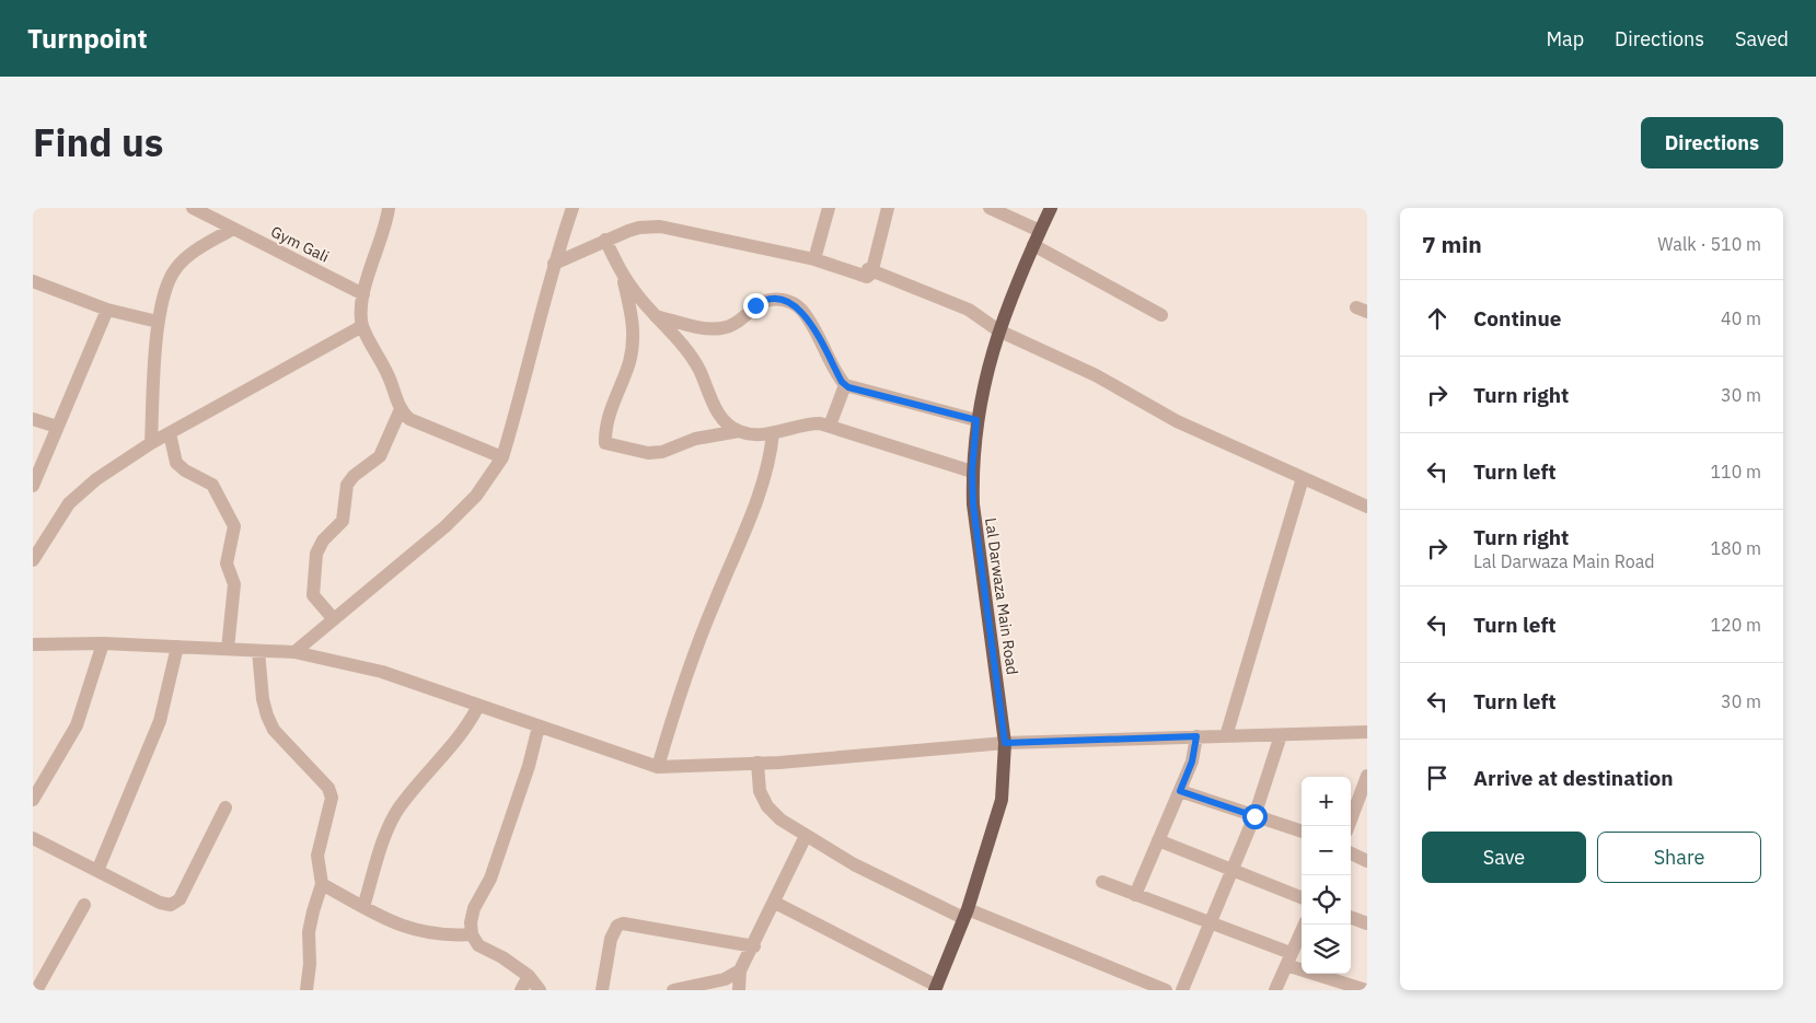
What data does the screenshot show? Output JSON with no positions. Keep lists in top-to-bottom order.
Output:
{
  "streets": {
    "main road": ["Lal Darwaza Main Road"],
    "street": ["Gym Gali"]
  },
  "page": {
    "header": "Turnpoint",
    "nav": ["Map", "Directions", "Saved"],
    "title": "Find us",
    "buttons": [
      "Directions",
      ["Save", "Share"]
    ],
    "heading": ["7 min", "Walk · 510 m"],
    "list": [
      ["Continue", "40 m"],
      ["Turn right", "30 m"],
      ["Turn left", "110 m"],
      ["Turn right", "Lal Darwaza Main Road", "180 m"],
      ["Turn left", "120 m"],
      ["Turn left", "30 m"],
      "Arrive at destination"
    ],
    "map_buttons": ["+", "−"]
  }
}
